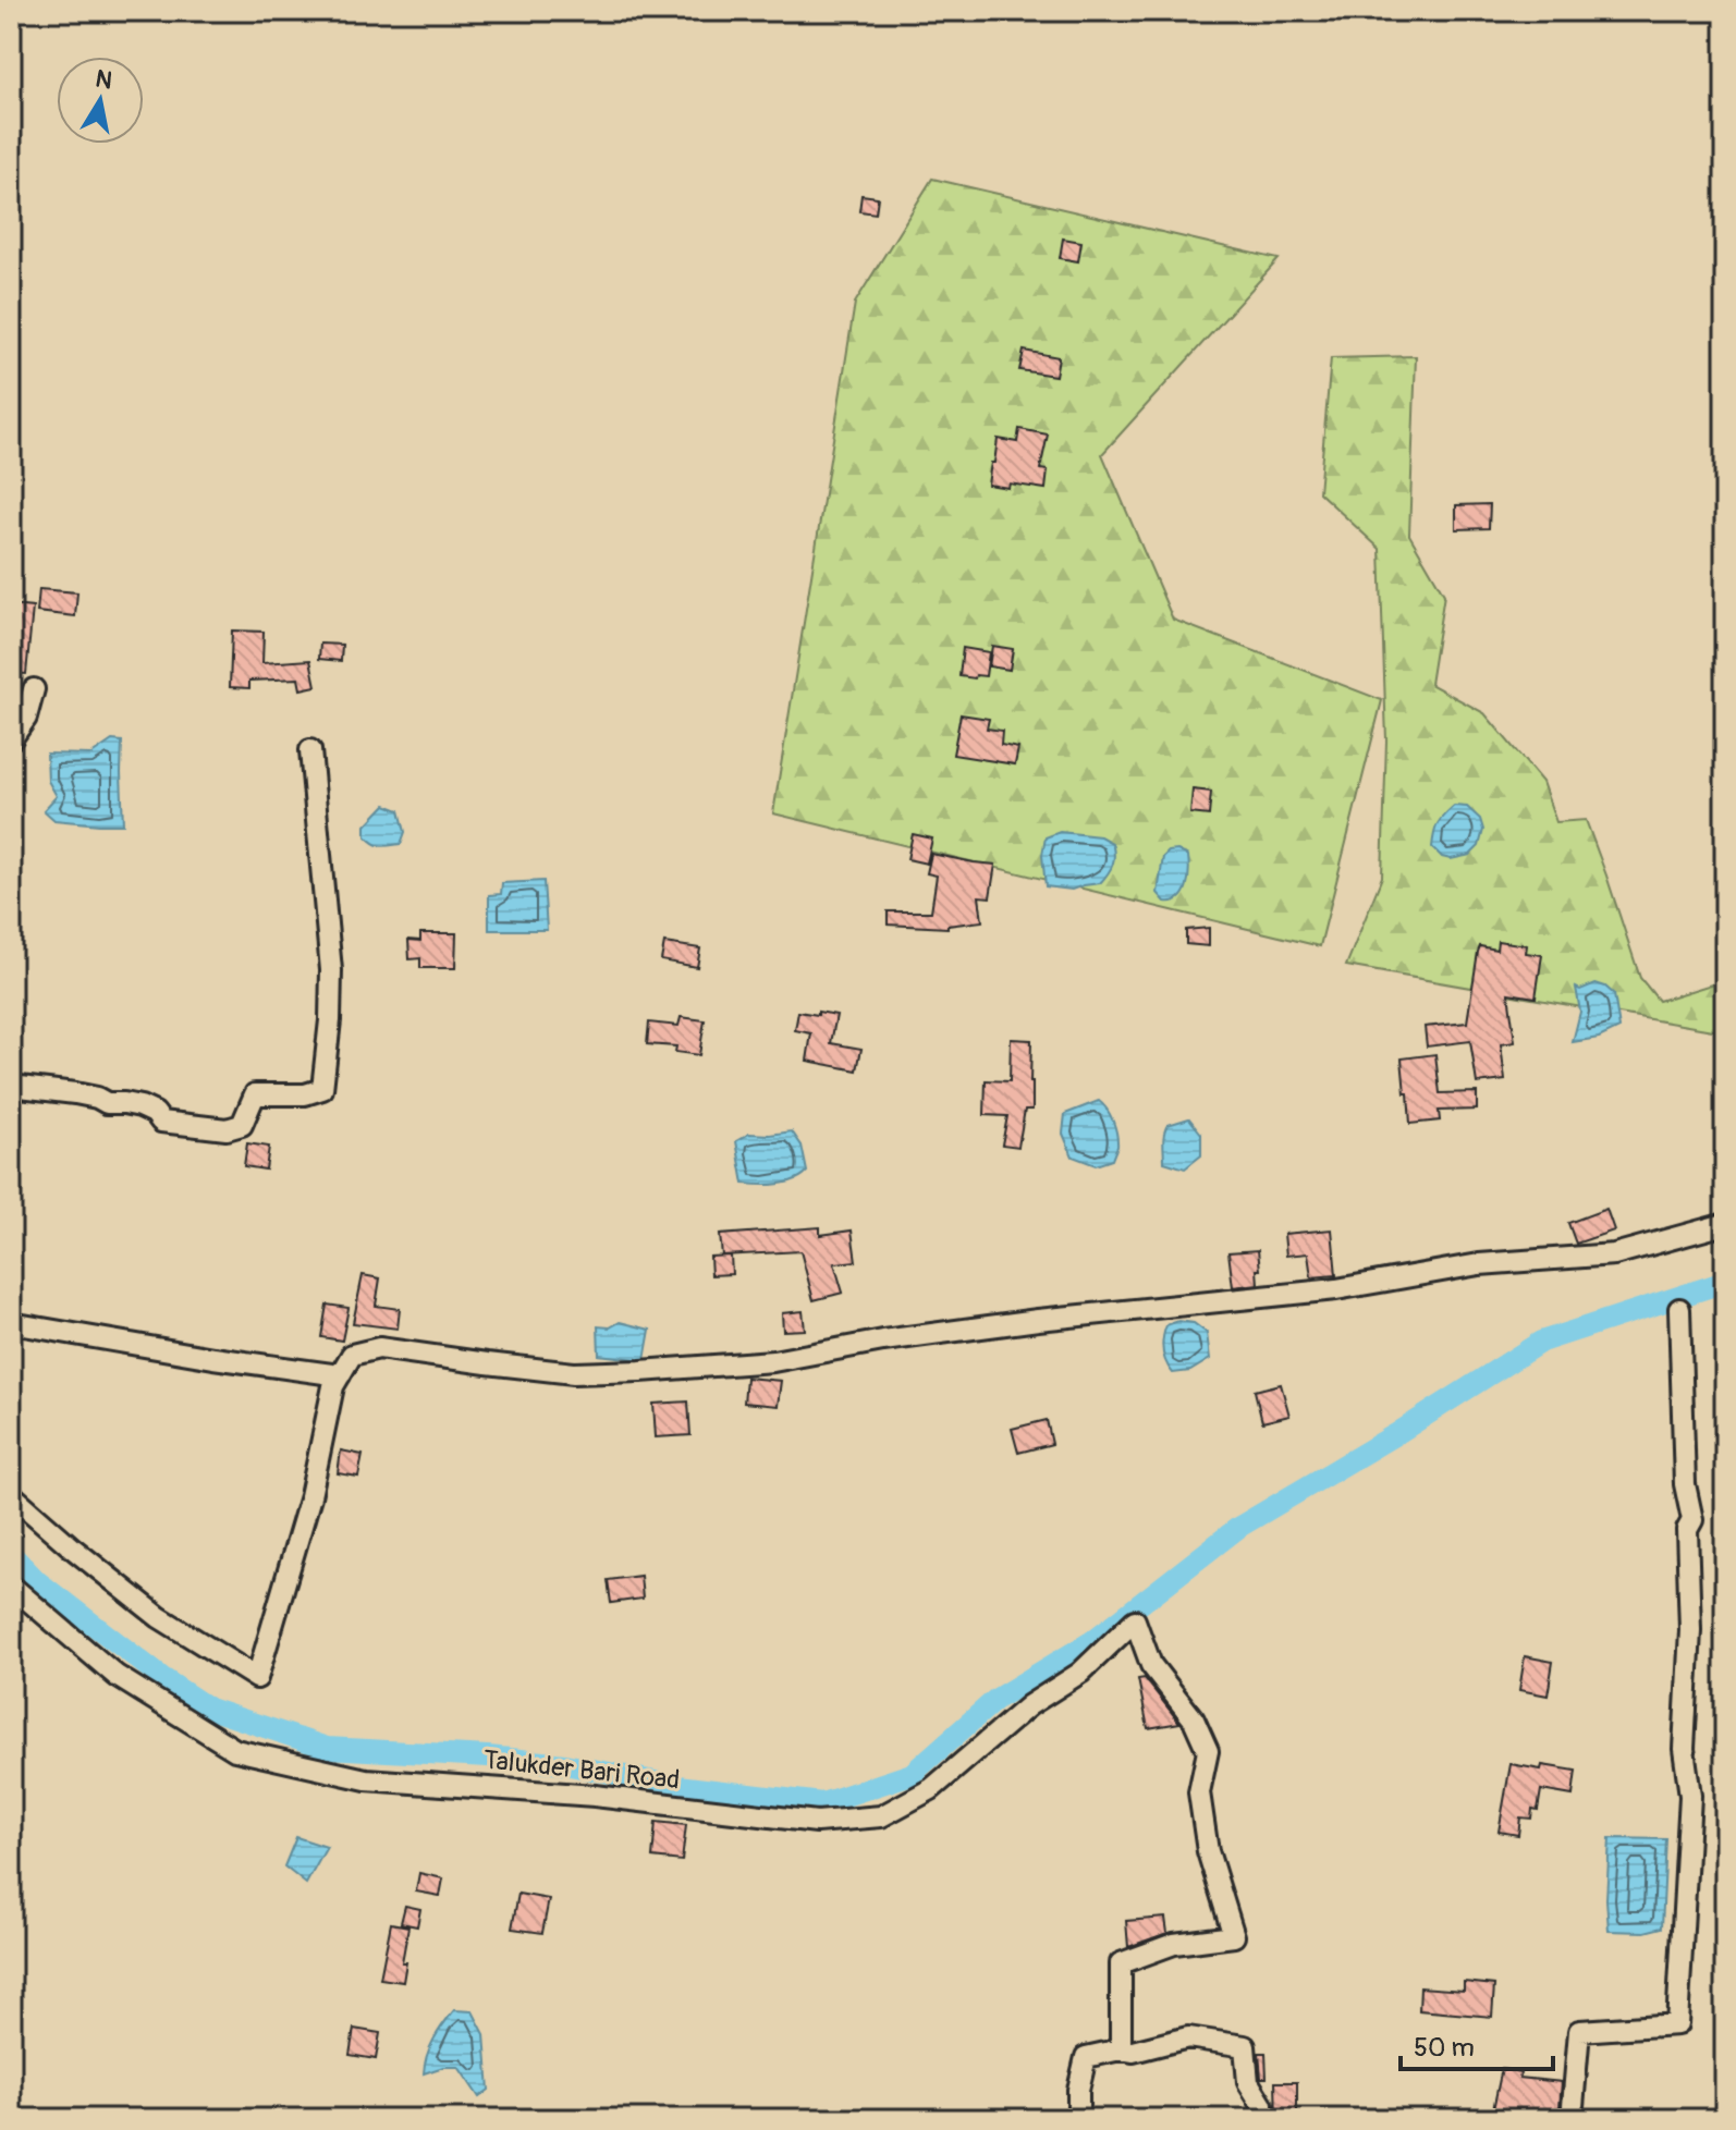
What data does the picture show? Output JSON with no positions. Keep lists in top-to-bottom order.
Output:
{
  "streets": {
    "street": ["Talukder Bari Road"]
  },
  "scale_bar": "50 m",
  "north": "top"
}
